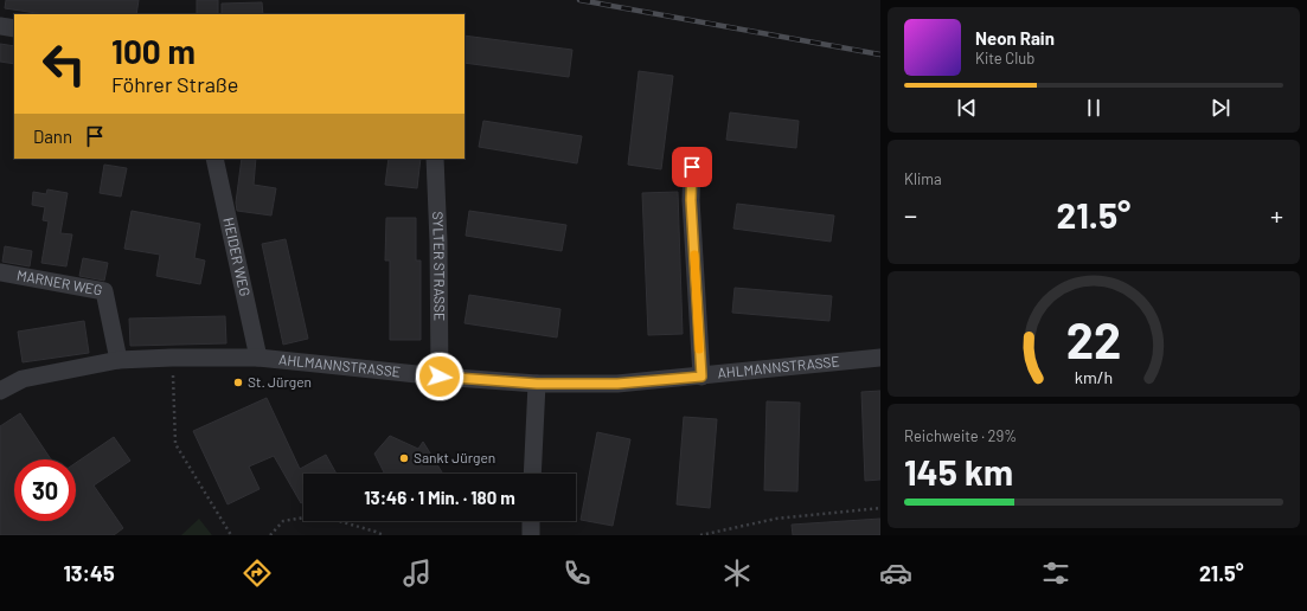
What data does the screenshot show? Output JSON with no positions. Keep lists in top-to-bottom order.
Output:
{
  "streets": {
    "street": [
      "HEIDER WEG",
      "SYLTER STRASSE",
      "MARNER WEG",
      "AHLMANNSTRASSE"
    ]
  },
  "crossings": [
    ["HEIDER WEG", "AHLMANNSTRASSE"],
    ["SYLTER STRASSE", "AHLMANNSTRASSE"],
    ["MARNER WEG", "AHLMANNSTRASSE"]
  ],
  "places": ["St. Jürgen", "Sankt Jürgen"],
  "page": {
    "turn": ["100 m", "Föhrer Straße"],
    "song": ["Neon Rain", "Kite Club"],
    "then": "Dann",
    "tile": [
      "Klima",
      ["Reichweite · 29%", "145 km"]
    ],
    "heat": ["−", "21.5°", "+"],
    "limit": "30",
    "trip": "13:46 · 1 Min. · 180 m",
    "tabs": ["13:45", "21.5°"],
    "gauge": ["22", "km/h"]
  }
}
